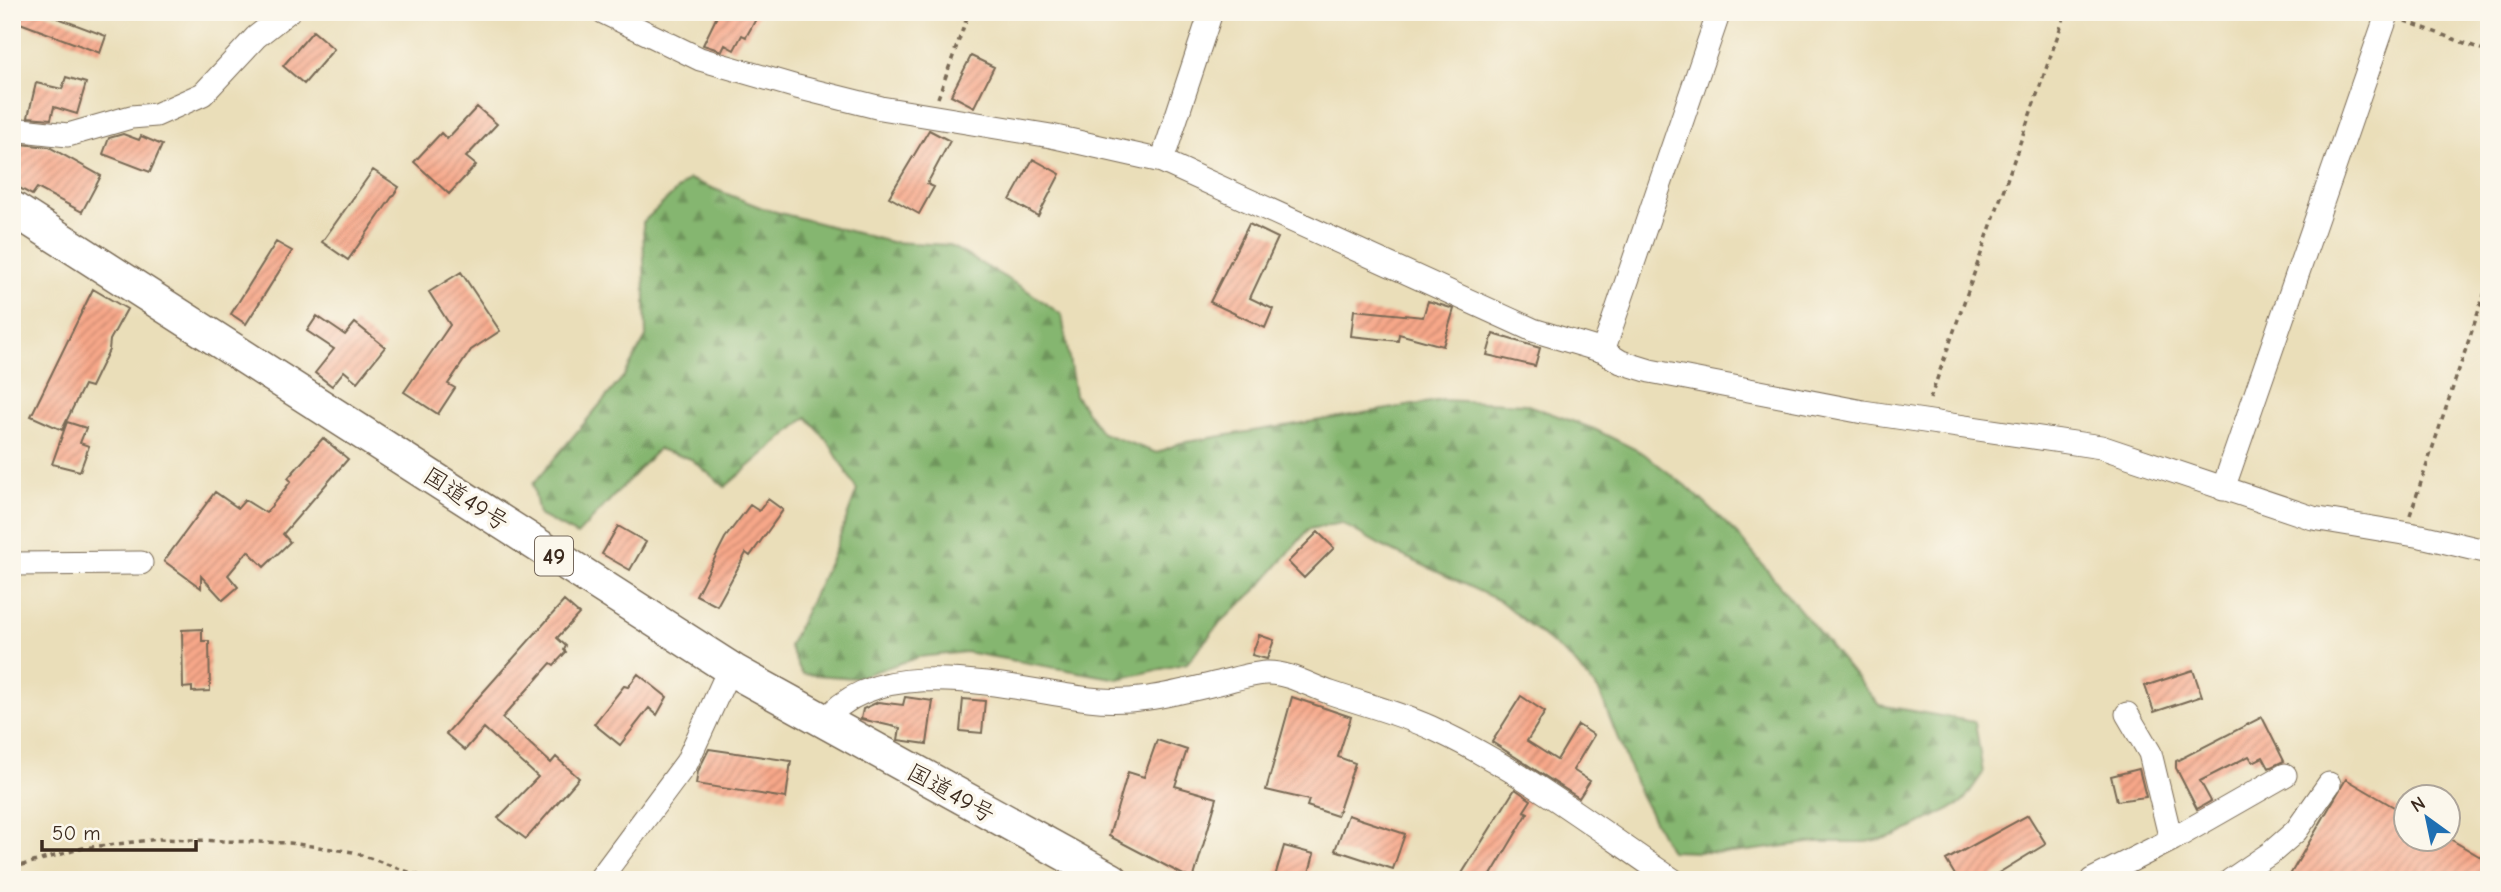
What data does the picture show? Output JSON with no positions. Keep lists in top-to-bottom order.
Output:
{
  "streets": {
    "highway": ["国道49号", "49"]
  },
  "scale_bar": "50 m",
  "north": "top left"
}
